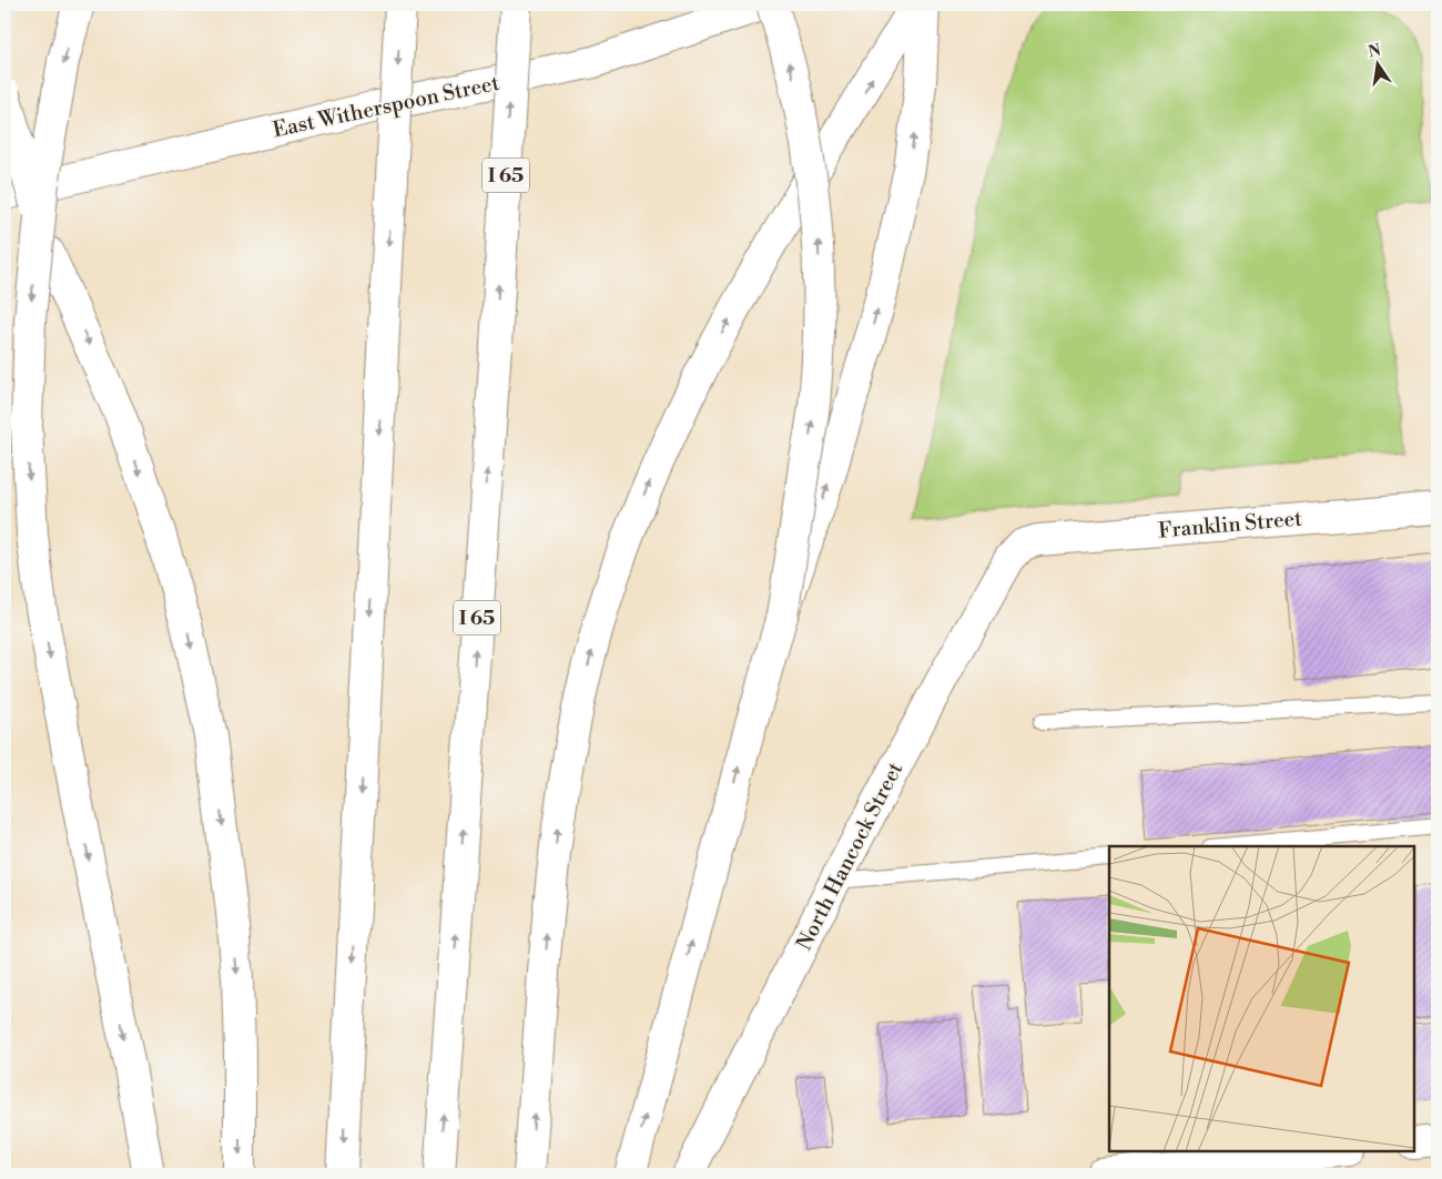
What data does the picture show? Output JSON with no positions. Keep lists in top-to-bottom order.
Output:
{
  "streets": {
    "main road": [
      "East Witherspoon Street",
      "I 65",
      "Franklin Street",
      "North Hancock Street"
    ]
  },
  "crossings": [
    ["Franklin Street", "North Hancock Street"]
  ],
  "north": "top"
}
